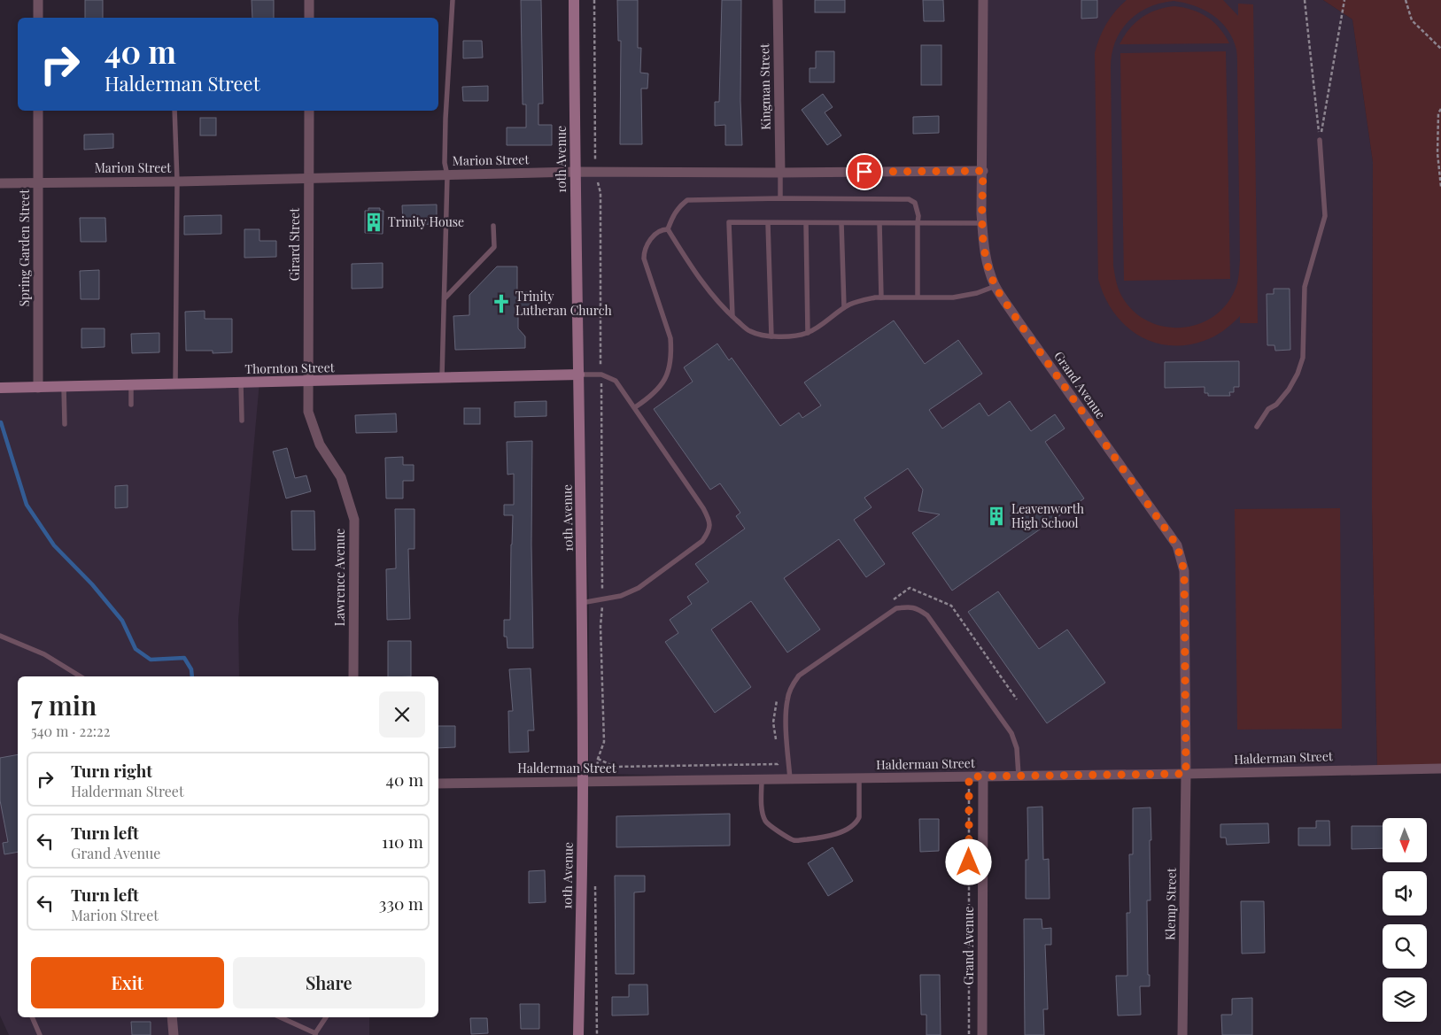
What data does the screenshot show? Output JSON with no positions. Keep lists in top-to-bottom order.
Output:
{
  "streets": {
    "street": [
      "Kingman Street",
      "10th Avenue",
      "Marion Street",
      "Girard Street",
      "Spring Garden Street",
      "Thornton Street",
      "Grand Avenue",
      "Lawrence Avenue",
      "Halderman Street",
      "Klemp Street"
    ]
  },
  "crossings": [
    ["Kingman Street", "Marion Street"],
    ["10th Avenue", "Marion Street"],
    ["10th Avenue", "Thornton Street"],
    ["10th Avenue", "Halderman Street"],
    ["Marion Street", "Girard Street"],
    ["Marion Street", "Spring Garden Street"],
    ["Marion Street", "Grand Avenue"],
    ["Girard Street", "Thornton Street"],
    ["Girard Street", "Lawrence Avenue"],
    ["Spring Garden Street", "Thornton Street"],
    ["Thornton Street", "Lawrence Avenue"],
    ["Grand Avenue", "Halderman Street"],
    ["Grand Avenue", "Klemp Street"],
    ["Halderman Street", "Klemp Street"]
  ],
  "places": {
    "building": ["Trinity House", "Leavenworth High School"],
    "church": ["Trinity Lutheran Church"]
  },
  "north": "bottom",
  "page": {
    "turn": ["40 m", "Halderman Street"],
    "heading": ["7 min", "540 m · 22:22"],
    "list": [
      {
        "name": "Turn right",
        "note": "Halderman Street",
        "value": "40 m"
      },
      {
        "name": "Turn left",
        "note": "Grand Avenue",
        "value": "110 m"
      },
      {
        "name": "Turn left",
        "note": "Marion Street",
        "value": "330 m"
      }
    ],
    "buttons": ["Exit", "Share"]
  }
}
